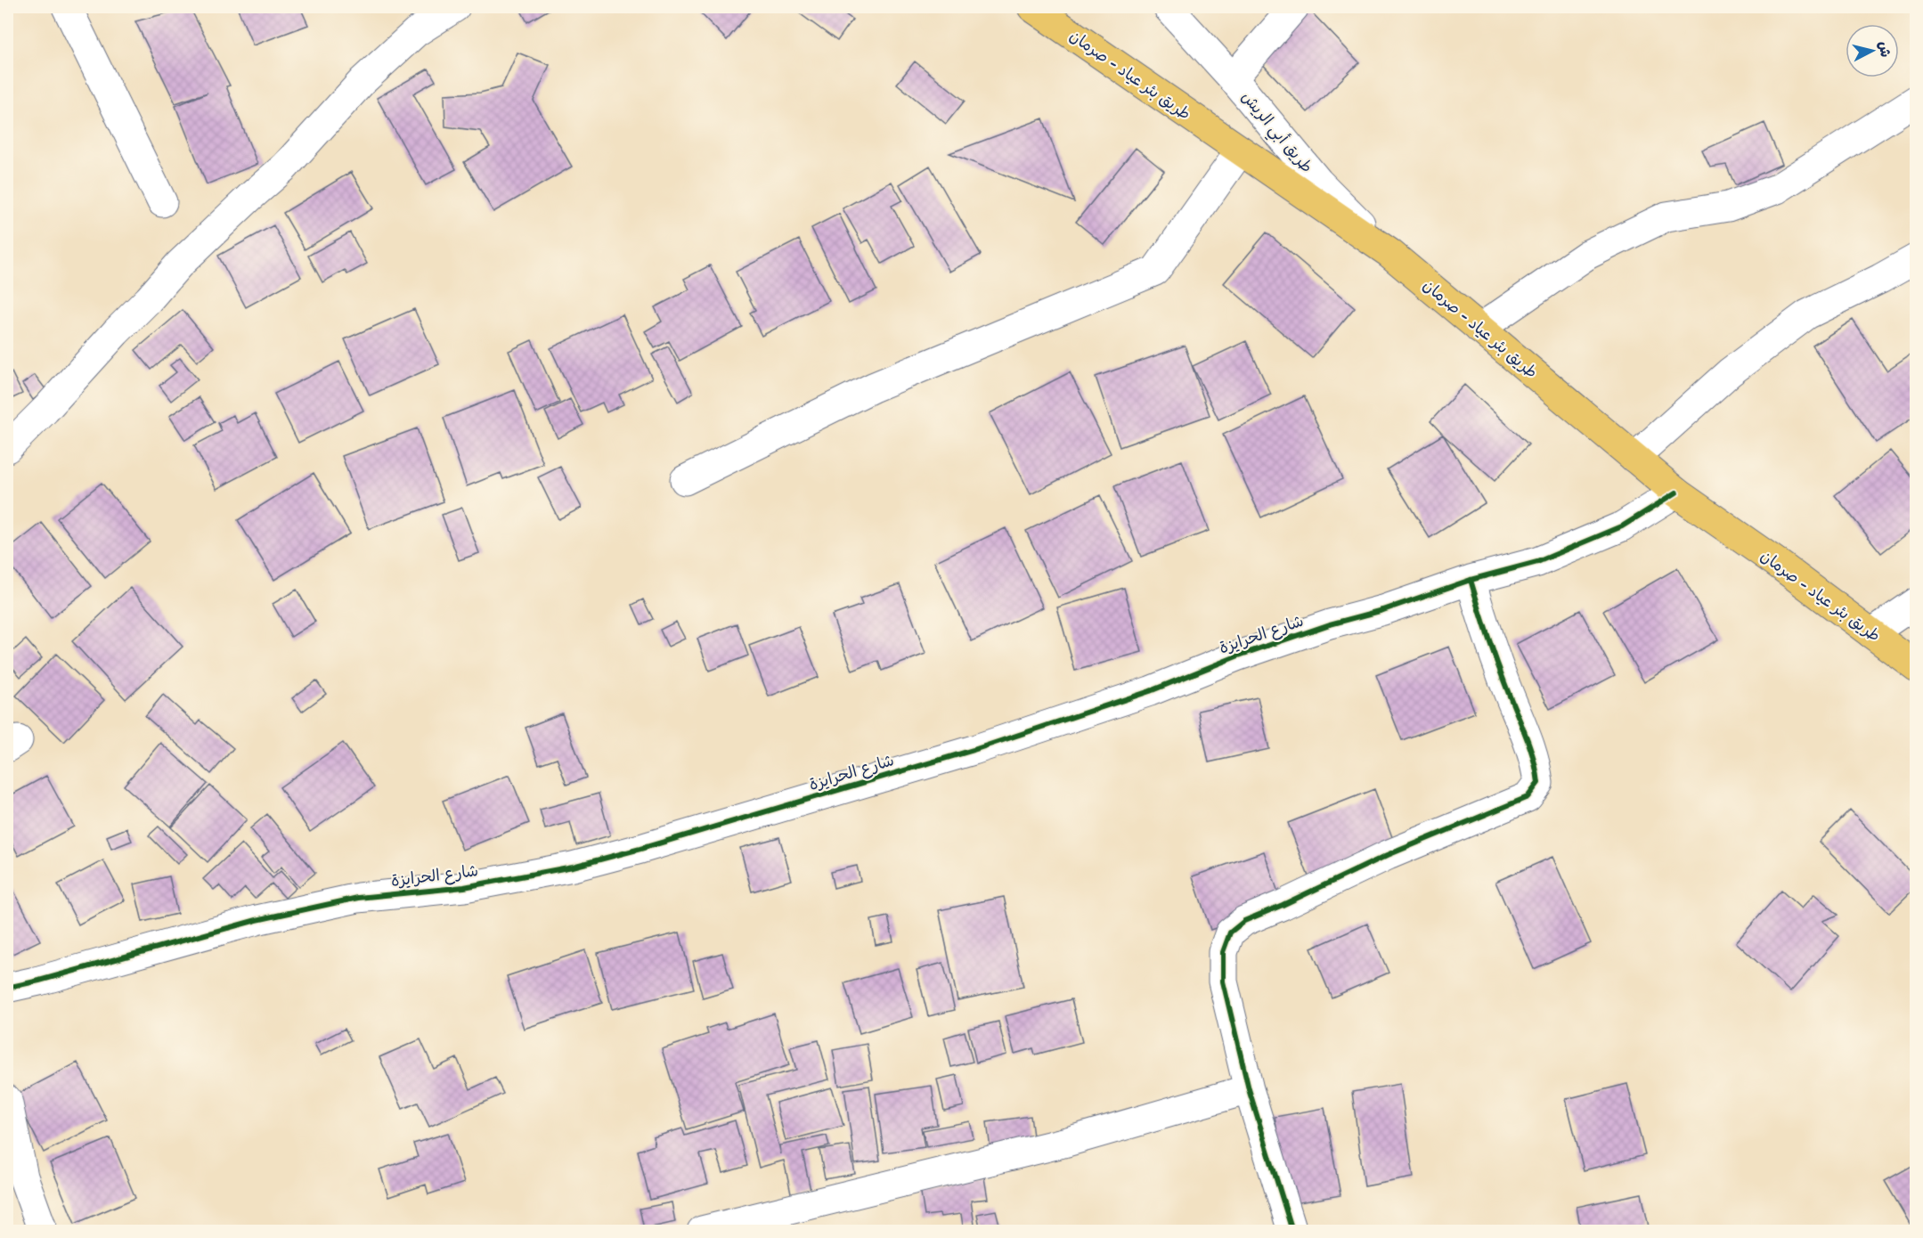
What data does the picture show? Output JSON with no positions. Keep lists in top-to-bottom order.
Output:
{
  "streets": {
    "highway": ["طريق بئر عياد - صرمان"],
    "street": ["طريق أبي الريش", "شارع الحرايزة"]
  },
  "crossings": [
    ["طريق بئر عياد - صرمان", "طريق أبي الريش"],
    ["طريق بئر عياد - صرمان", "شارع الحرايزة"]
  ],
  "north": "right"
}
